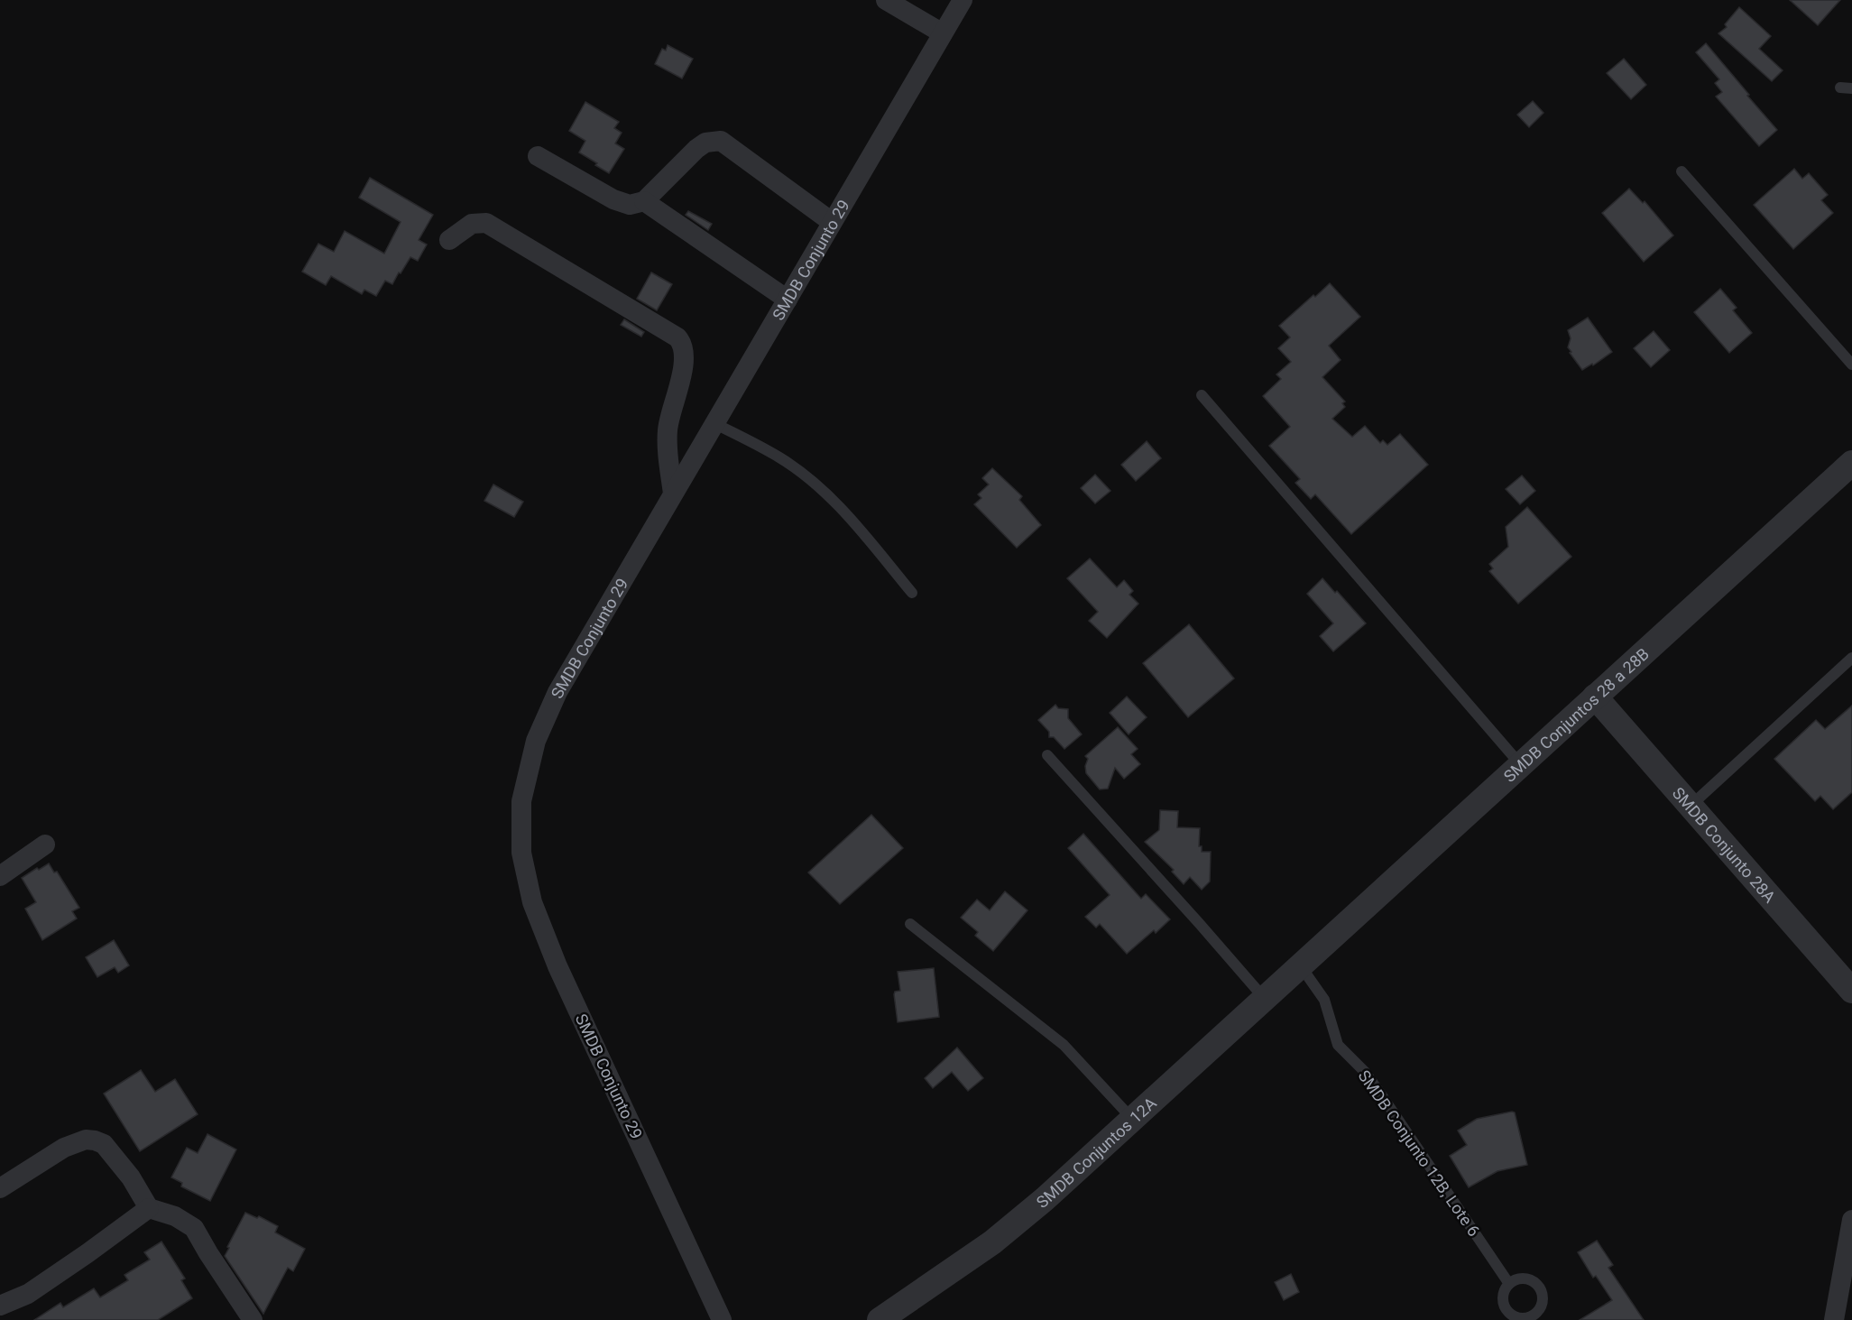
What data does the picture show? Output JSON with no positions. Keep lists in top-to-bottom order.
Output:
{
  "streets": {
    "street": [
      "SMDB Conjunto 29",
      "SMDB Conjuntos 28 a 28B",
      "SMDB Conjunto 28A",
      "SMDB Conjuntos 12A"
    ],
    "lane": ["SMDB Conjunto 12B, Lote 6"]
  },
  "crossings": [
    ["SMDB Conjuntos 28 a 28B", "SMDB Conjunto 28A"],
    ["SMDB Conjuntos 28 a 28B", "SMDB Conjuntos 12A"],
    ["SMDB Conjuntos 28 a 28B", "SMDB Conjunto 12B, Lote 6"],
    ["SMDB Conjuntos 12A", "SMDB Conjunto 12B, Lote 6"]
  ]
}
